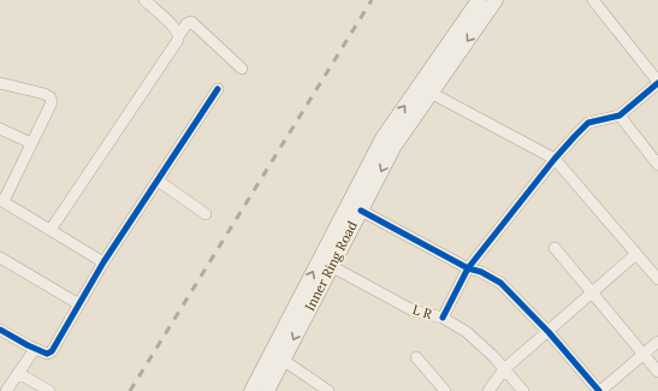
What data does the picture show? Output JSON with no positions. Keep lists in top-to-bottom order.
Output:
{
  "streets": {
    "main road": ["Inner Ring Road"],
    "street": ["L R"]
  },
  "crossings": [
    ["Inner Ring Road", "L R"]
  ]
}
